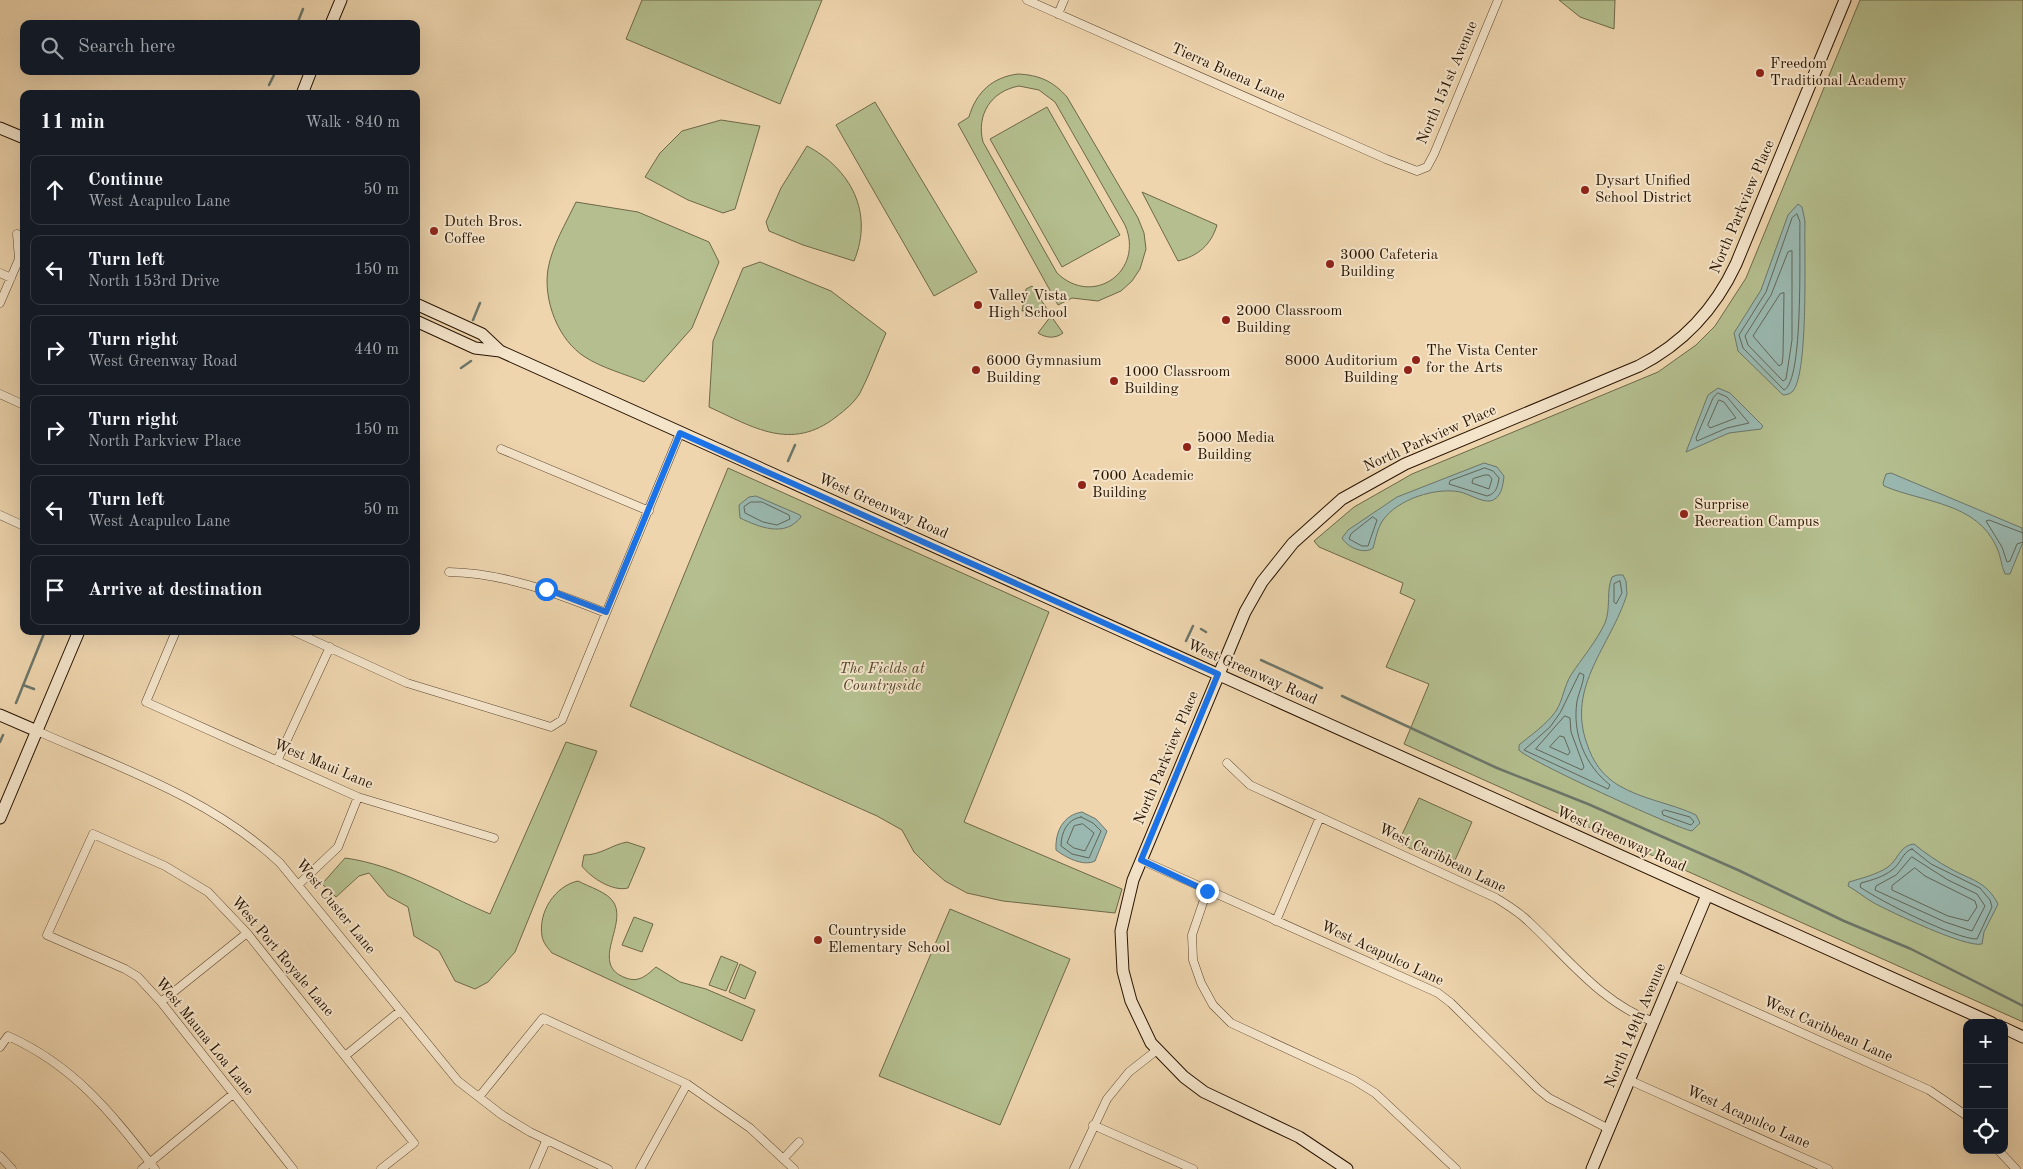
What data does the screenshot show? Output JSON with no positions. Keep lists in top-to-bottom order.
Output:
{
  "streets": {
    "main road": [
      "North Parkview Place",
      "West Greenway Road",
      "West Custer Lane",
      "North 149th Avenue"
    ],
    "street": [
      "Tierra Buena Lane",
      "North 151st Avenue",
      "West Maui Lane",
      "West Caribbean Lane",
      "West Acapulco Lane",
      "West Port Royale Lane",
      "West Mauna Loa Lane"
    ]
  },
  "crossings": [
    ["Tierra Buena Lane", "North 151st Avenue"],
    ["North Parkview Place", "West Greenway Road"],
    ["North Parkview Place", "West Acapulco Lane"],
    ["West Greenway Road", "North 149th Avenue"],
    ["West Caribbean Lane", "North 149th Avenue"],
    ["West Acapulco Lane", "North 149th Avenue"],
    ["West Port Royale Lane", "West Mauna Loa Lane"]
  ],
  "parks": ["The Fields at Countryside"],
  "places": [
    "Freedom Traditional Academy",
    "Dysart Unified School District",
    "Dutch Bros. Coffee",
    "3000 Cafeteria Building",
    "Valley Vista High School",
    "2000 Classroom Building",
    "The Vista Center for the Arts",
    "6000 Gymnasium Building",
    "8000 Auditorium Building",
    "1000 Classroom Building",
    "5000 Media Building",
    "7000 Academic Building",
    "Surprise Recreation Campus",
    "Countryside Elementary School"
  ],
  "page": {
    "search": "Search here",
    "heading": ["11 min", "Walk · 840 m"],
    "list": [
      ["Continue", "West Acapulco Lane", "50 m"],
      ["Turn left", "North 153rd Drive", "150 m"],
      ["Turn right", "West Greenway Road", "440 m"],
      ["Turn right", "North Parkview Place", "150 m"],
      ["Turn left", "West Acapulco Lane", "50 m"],
      "Arrive at destination"
    ],
    "map_buttons": ["+", "−"]
  }
}
